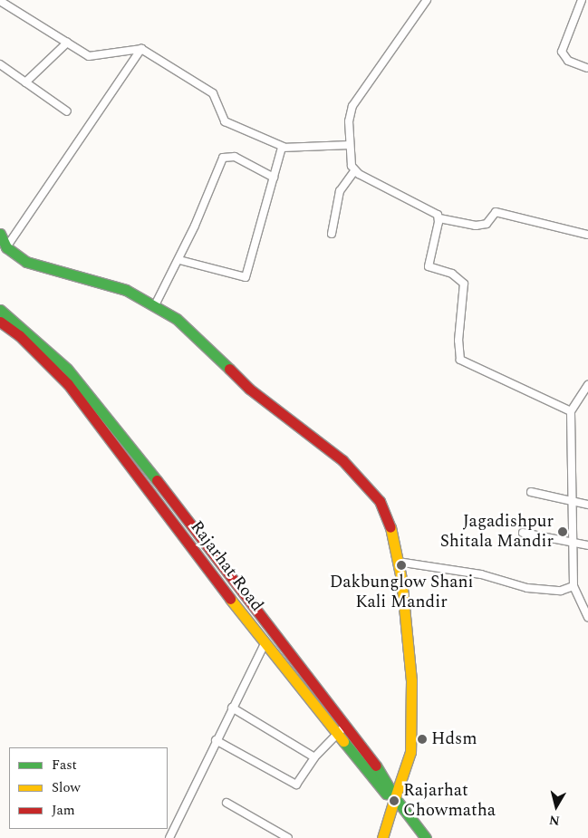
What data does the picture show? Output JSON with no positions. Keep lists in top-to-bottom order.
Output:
{
  "streets": {
    "main road": ["Rajarhat Road"]
  },
  "places": [
    "Jagadishpur Shitala Mandir",
    "Dakbunglow Shani Kali Mandir",
    "Hdsm",
    "Rajarhat Chowmatha"
  ],
  "legend": ["Fast", "Slow", "Jam"],
  "north": "bottom"
}
